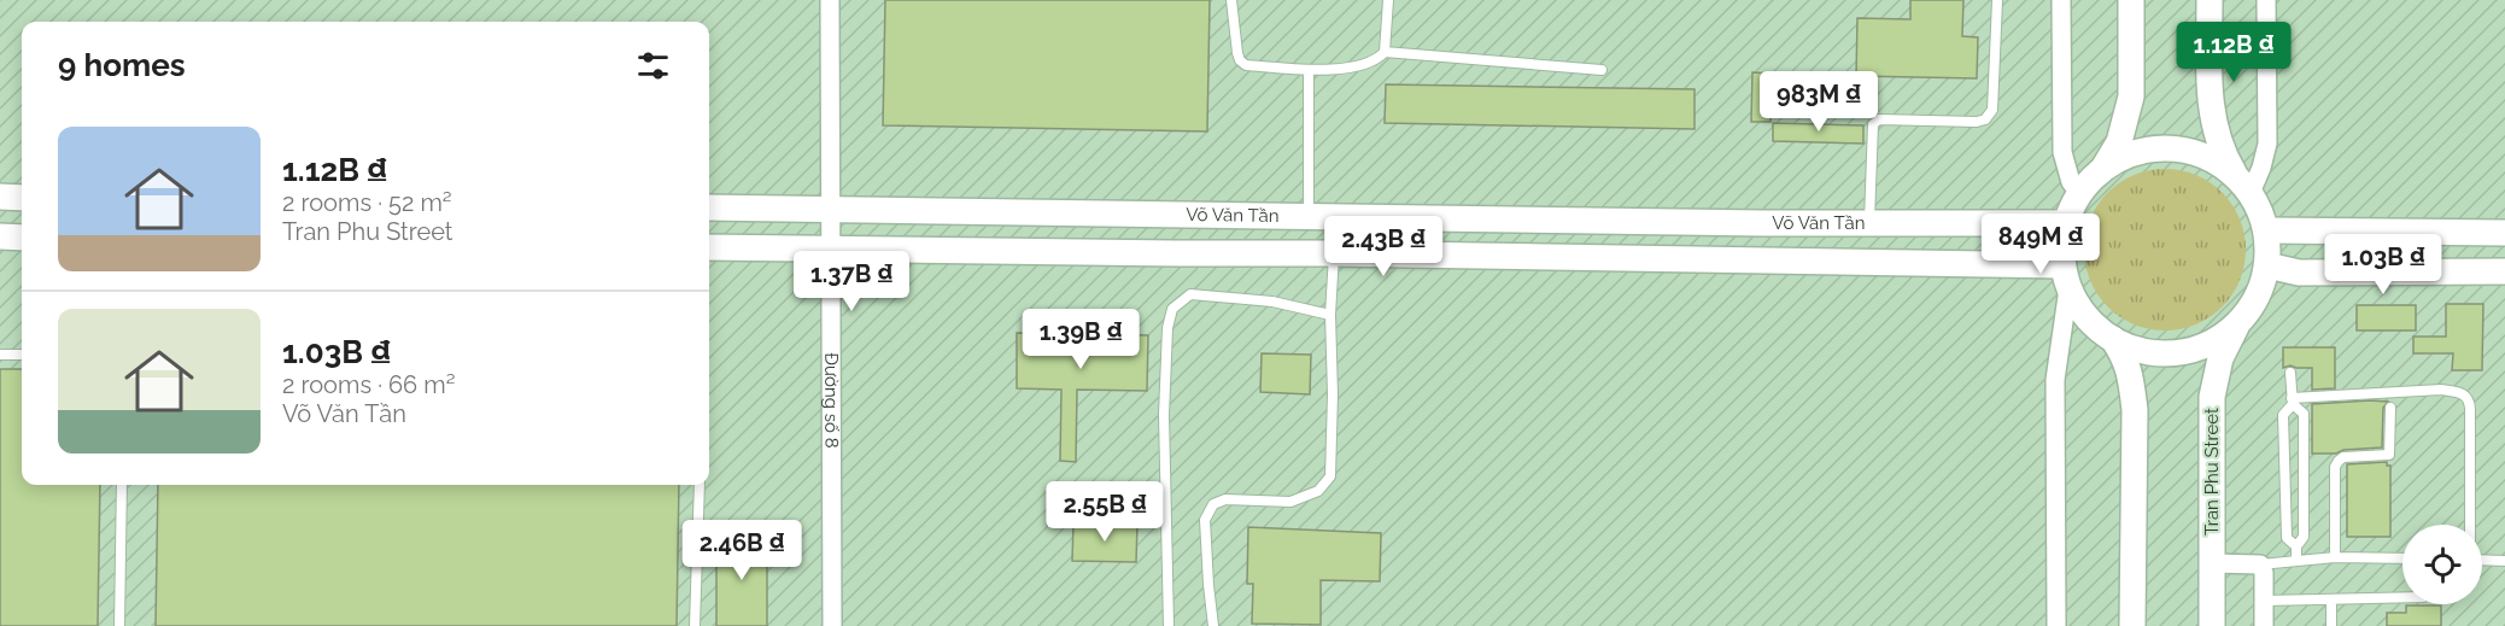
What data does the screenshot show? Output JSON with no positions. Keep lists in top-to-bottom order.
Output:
{
  "streets": {
    "street": ["Võ Văn Tần", "Đường số 8", "Tran Phu Street"]
  },
  "crossings": [
    ["Võ Văn Tần", "Đường số 8"],
    ["Võ Văn Tần", "Tran Phu Street"]
  ],
  "page": {
    "price": [
      "1.12B ₫",
      "983M ₫",
      "849M ₫",
      "2.43B ₫",
      "1.03B ₫",
      "1.37B ₫",
      "1.39B ₫",
      "2.55B ₫",
      "2.46B ₫"
    ],
    "heading": "9 homes",
    "list": [
      {
        "name": "1.12B ₫",
        "note": "2 rooms · 52 m² · Tran Phu Street"
      },
      {
        "name": "1.03B ₫",
        "note": "2 rooms · 66 m² · Võ Văn Tần"
      }
    ]
  }
}
